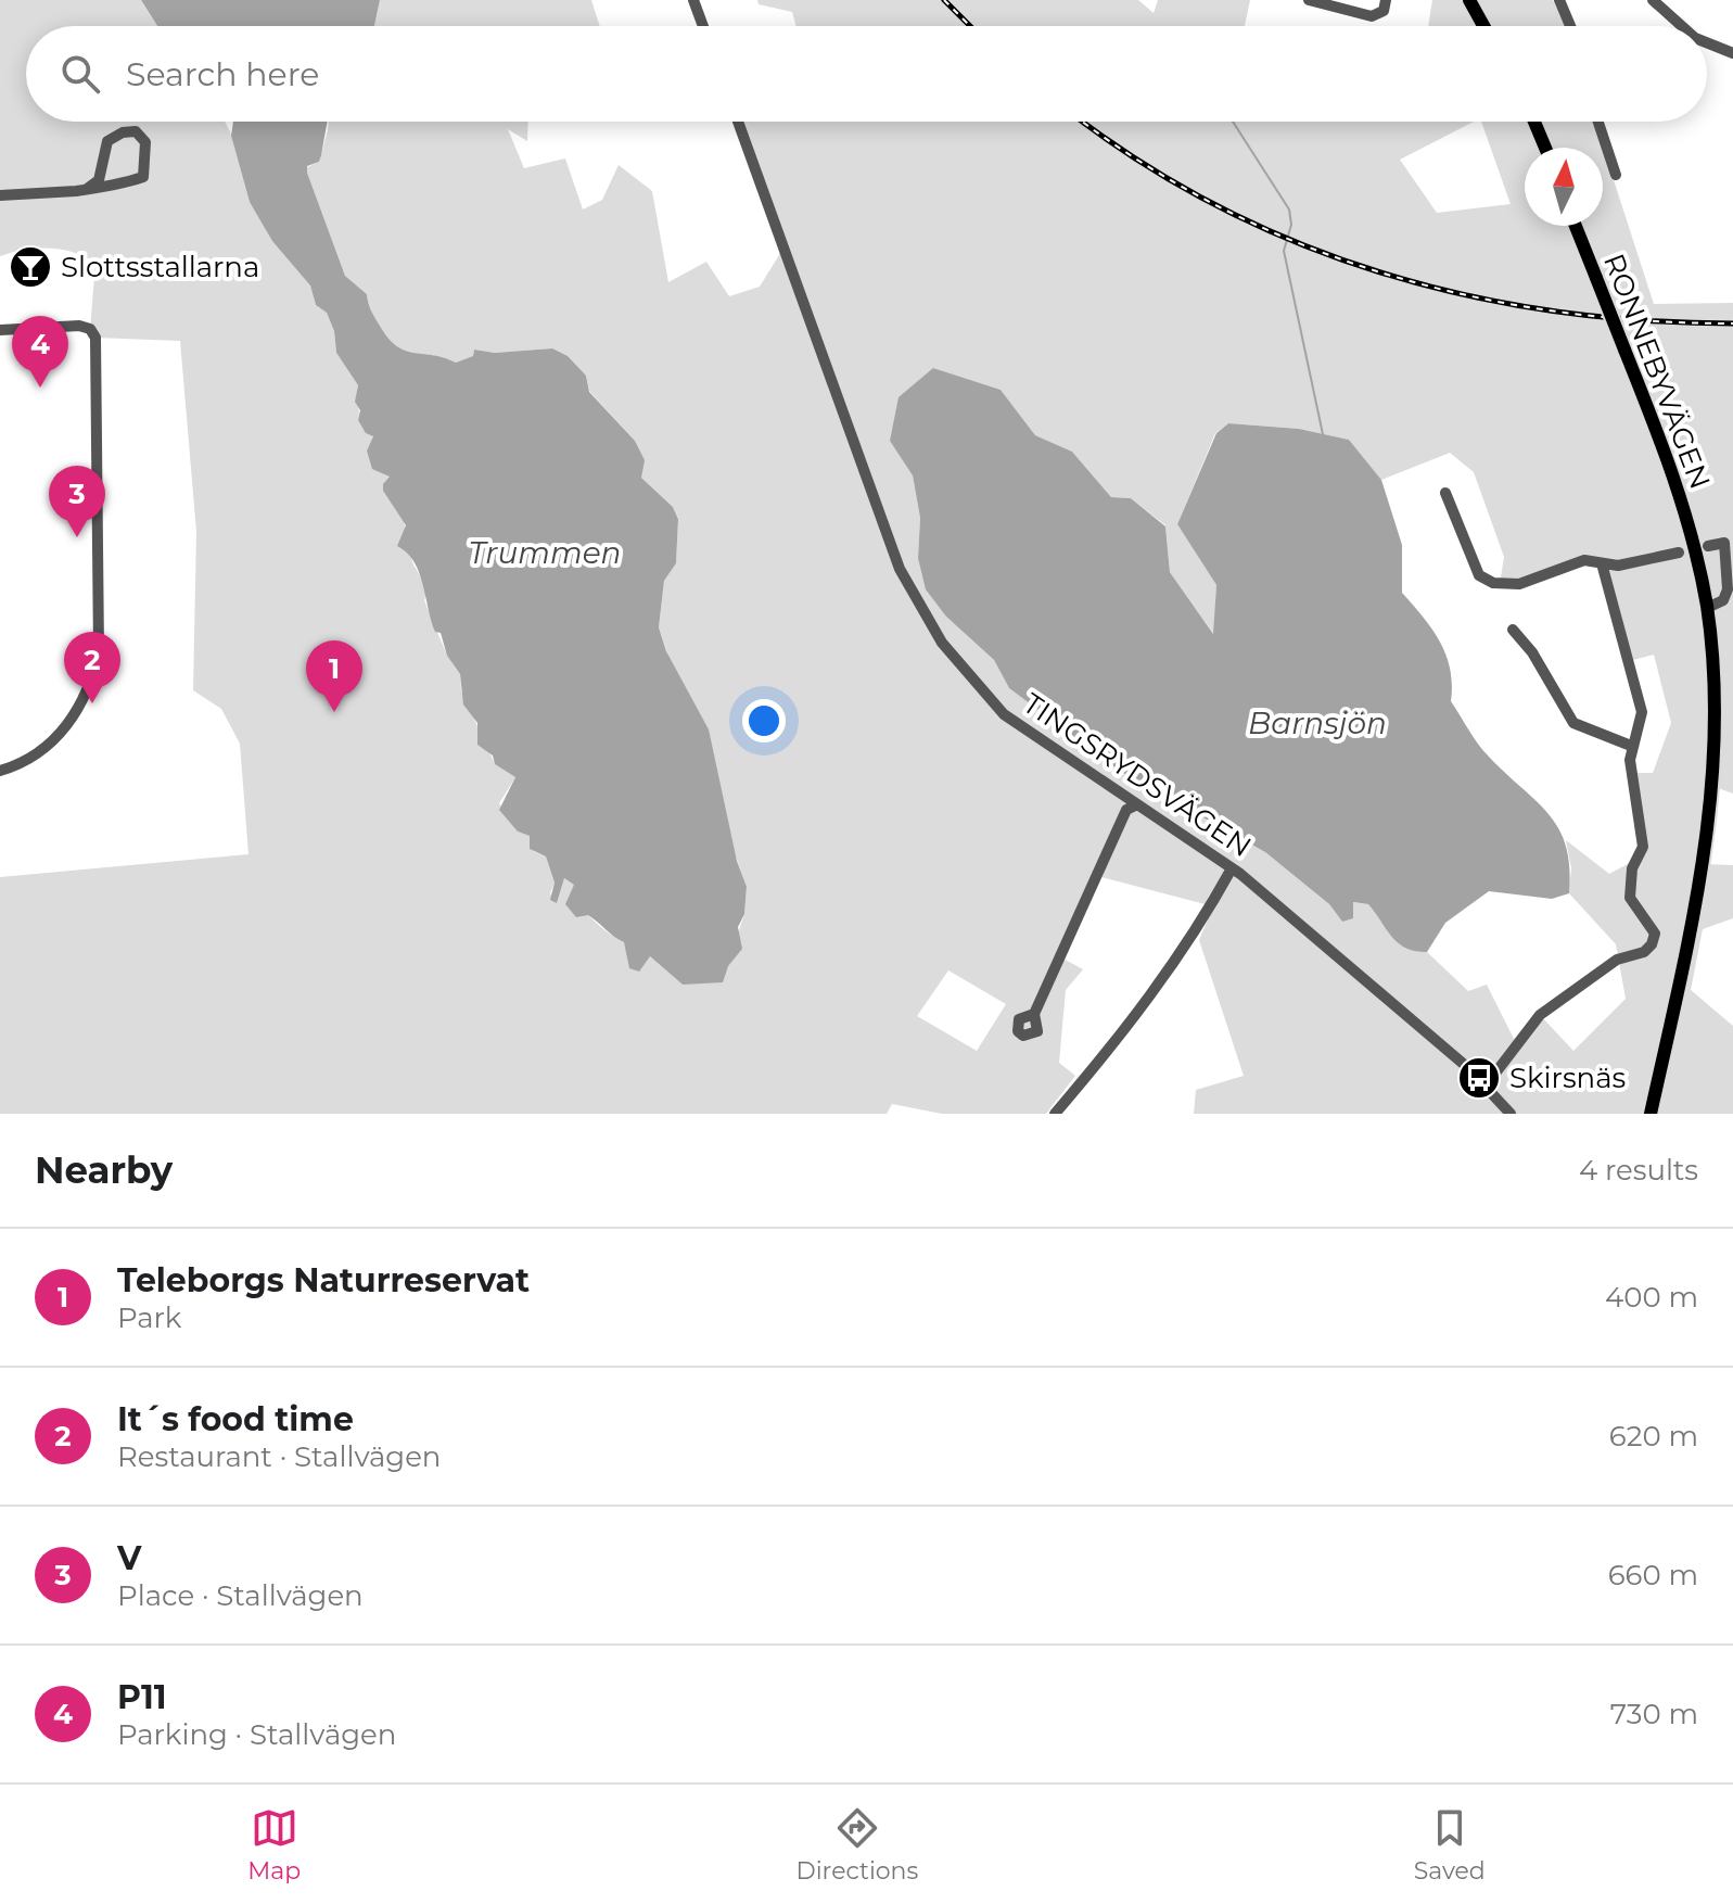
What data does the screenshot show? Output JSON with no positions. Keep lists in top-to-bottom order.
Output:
{
  "streets": {
    "main road": ["RONNEBYVÄGEN"],
    "street": ["TINGSRYDSVÄGEN"]
  },
  "water": ["Trummen", "Barnsjön"],
  "places": {
    "bar": ["Slottsstallarna"],
    "bus stop": ["Skirsnäs"]
  },
  "north": "top",
  "page": {
    "search": "Search here",
    "pins": [
      "4",
      "3",
      "2",
      "1"
    ],
    "heading": ["Nearby", "4 results"],
    "list": [
      {
        "mark": "1",
        "name": "Teleborgs Naturreservat",
        "note": "Park",
        "value": "400 m"
      },
      {
        "mark": "2",
        "name": "It´s food time",
        "note": "Restaurant · Stallvägen",
        "value": "620 m"
      },
      {
        "mark": "3",
        "name": "V",
        "note": "Place · Stallvägen",
        "value": "660 m"
      },
      {
        "mark": "4",
        "name": "P11",
        "note": "Parking · Stallvägen",
        "value": "730 m"
      }
    ],
    "nav": ["Map", "Directions", "Saved"]
  }
}
